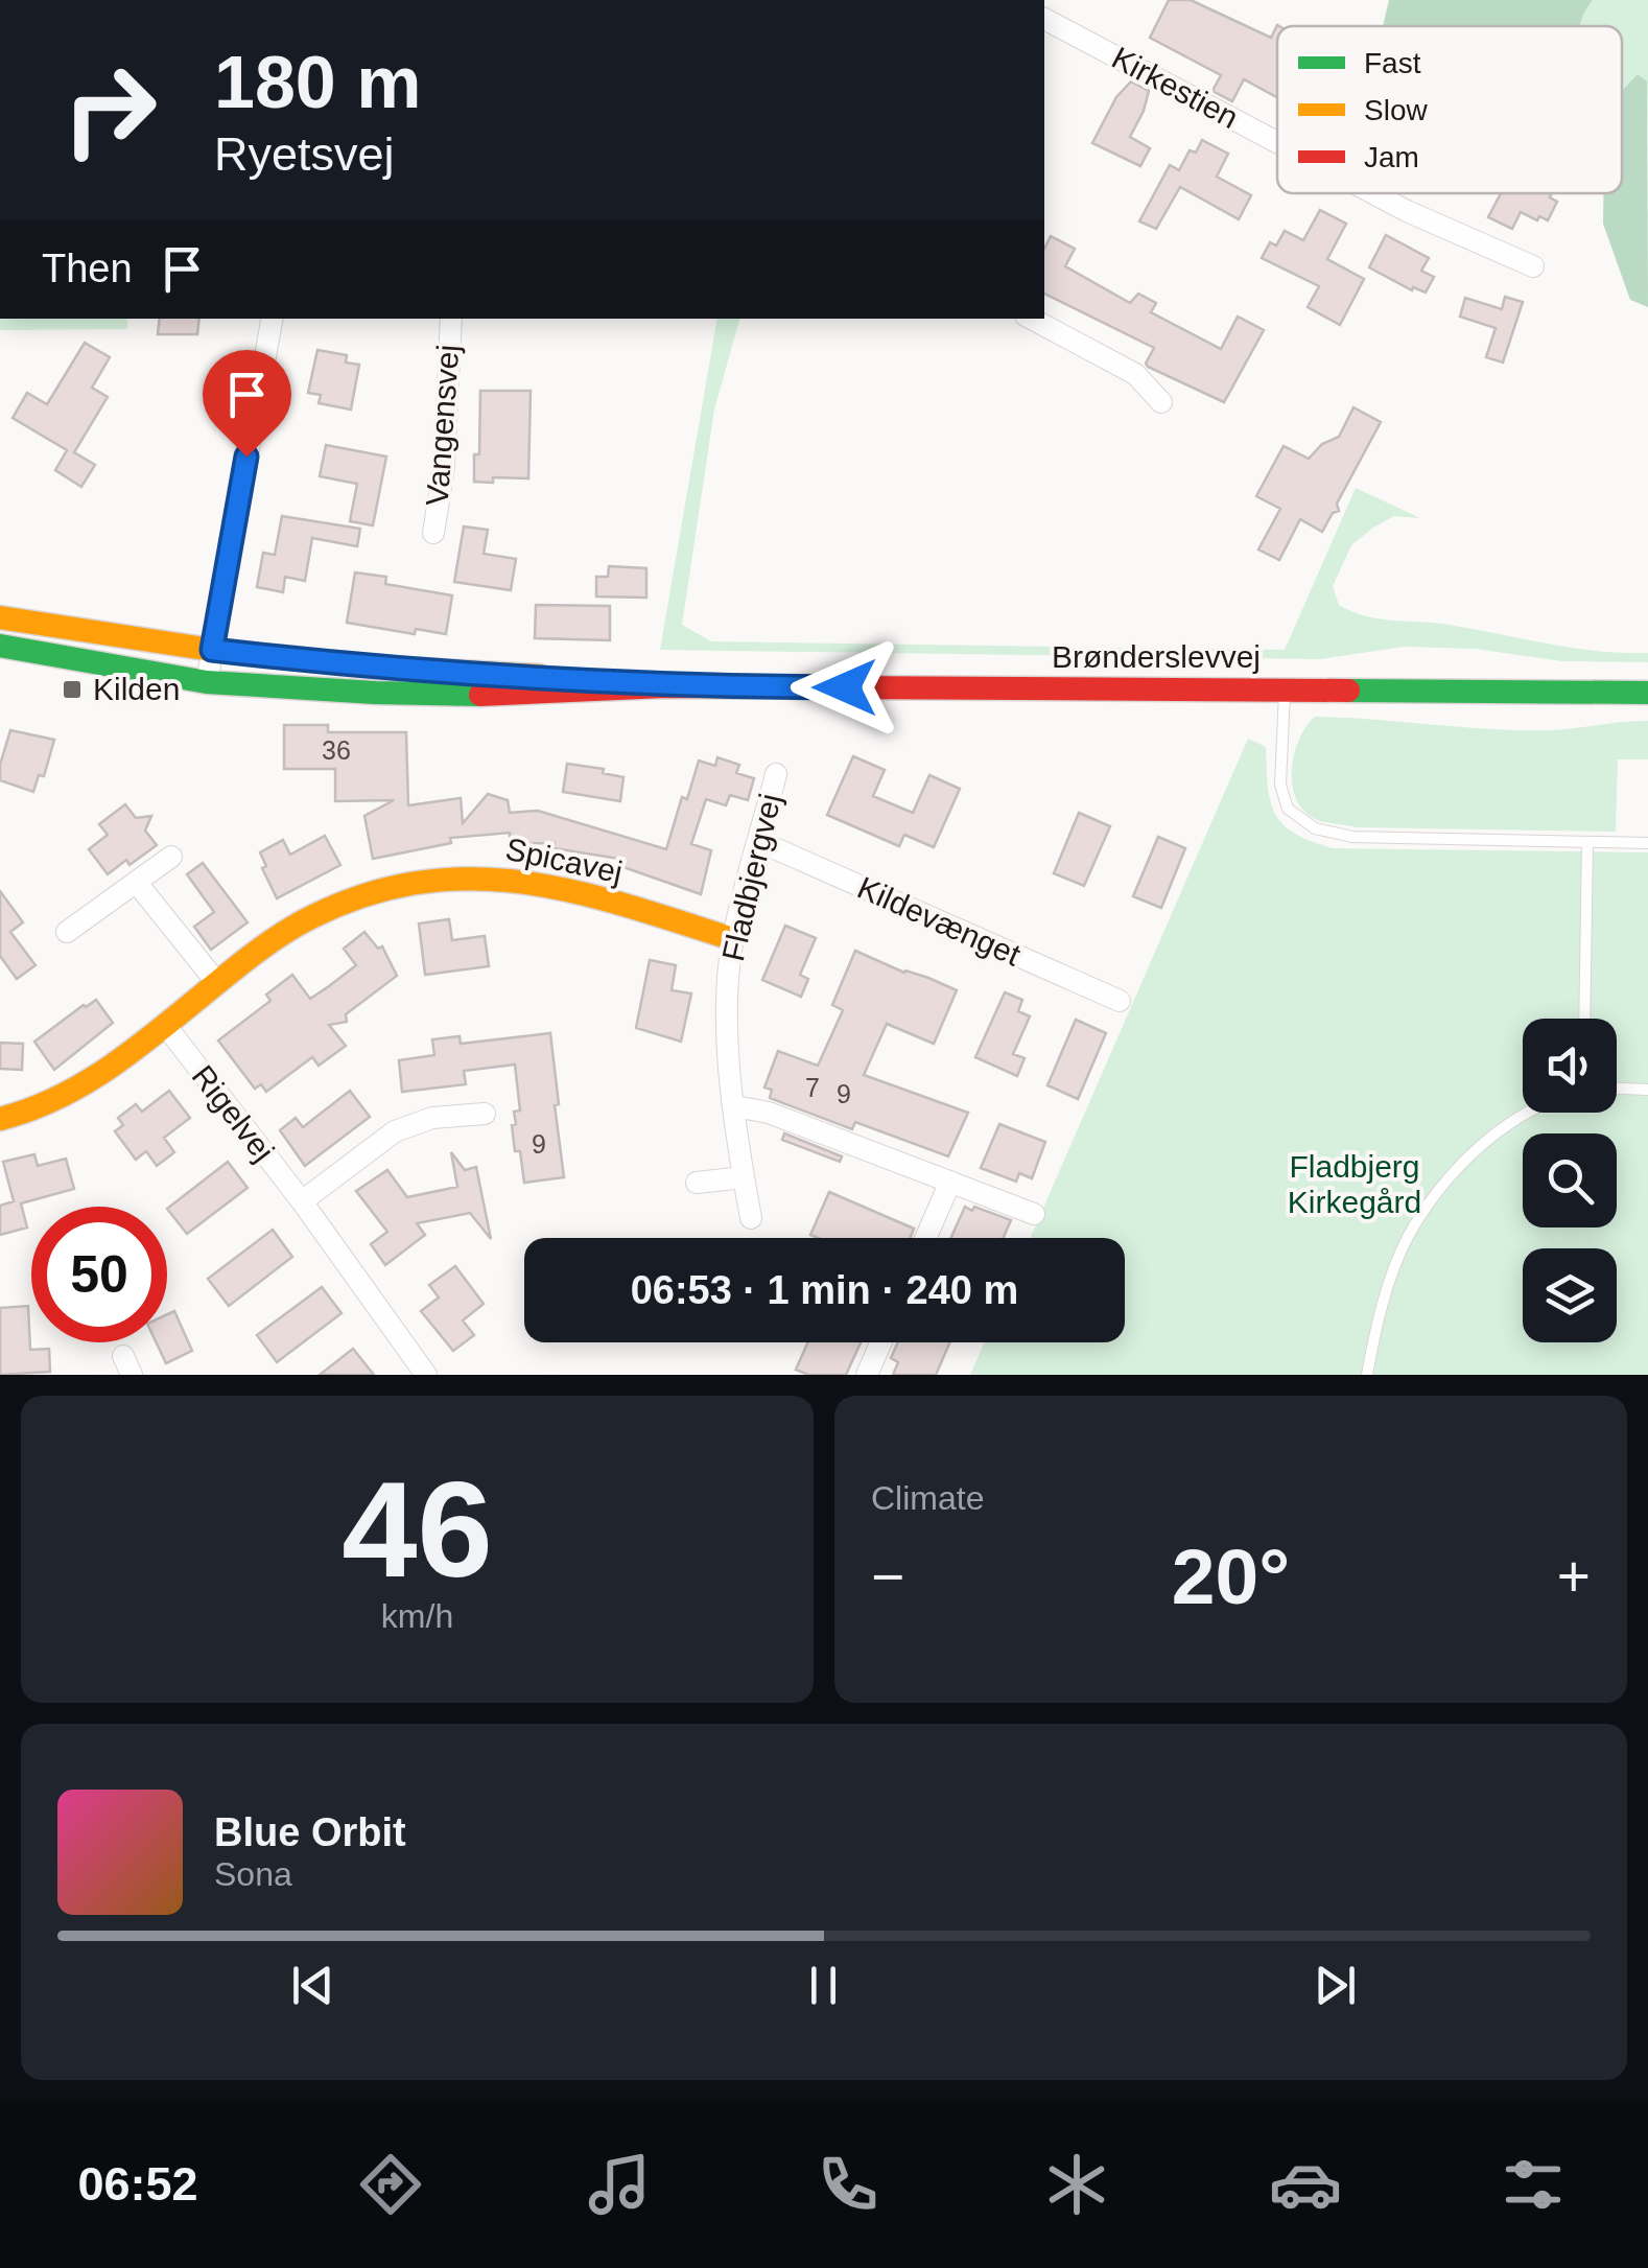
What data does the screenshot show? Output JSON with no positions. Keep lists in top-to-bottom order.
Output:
{
  "streets": {
    "main road": ["Brønderslevvej", "Spicavej"],
    "street": [
      "Kirkestien",
      "Vangensvej",
      "Fladbjergvej",
      "Kildevænget",
      "Rigelvej"
    ]
  },
  "crossings": [
    ["Spicavej", "Fladbjergvej"],
    ["Spicavej", "Rigelvej"],
    ["Fladbjergvej", "Kildevænget"]
  ],
  "parks": ["Fladbjerg Kirkegård"],
  "places": {
    "transit": ["Kilden"]
  },
  "house_numbers": [
    "36",
    "7",
    "9",
    "9"
  ],
  "legend": ["Fast", "Slow", "Jam"],
  "page": {
    "turn": ["180 m", "Ryetsvej"],
    "then": "Then",
    "limit": "50",
    "trip": "06:53 · 1 min · 240 m",
    "tile": [
      ["46", "km/h"],
      "Climate"
    ],
    "heat": ["−", "20°", "+"],
    "song": ["Blue Orbit", "Sona"],
    "tabs": "06:52"
  }
}
